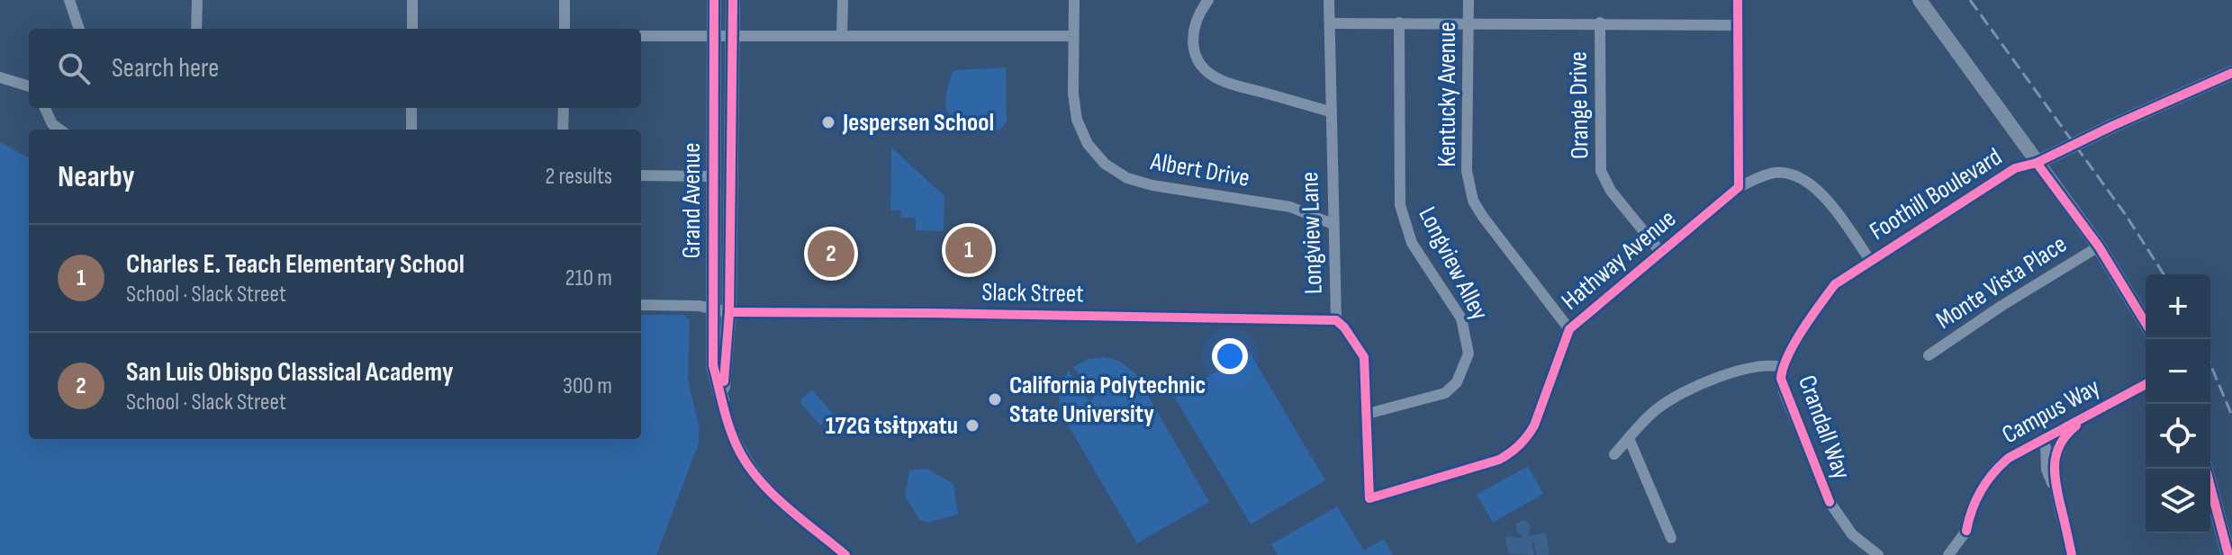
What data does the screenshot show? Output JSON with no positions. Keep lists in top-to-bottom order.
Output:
{
  "streets": {
    "street": [
      "Kentucky Avenue",
      "Orange Drive",
      "Albert Drive",
      "Foothill Boulevard",
      "Grand Avenue",
      "Longview Lane",
      "Hathway Avenue",
      "Longview Alley",
      "Monte Vista Place",
      "Slack Street",
      "Campus Way",
      "Crandall Way"
    ]
  },
  "crossings": [
    ["Kentucky Avenue", "Hathway Avenue"],
    ["Orange Drive", "Hathway Avenue"],
    ["Albert Drive", "Longview Lane"],
    ["Foothill Boulevard", "Hathway Avenue"],
    ["Foothill Boulevard", "Crandall Way"],
    ["Grand Avenue", "Slack Street"],
    ["Longview Lane", "Hathway Avenue"],
    ["Longview Lane", "Longview Alley"],
    ["Longview Lane", "Slack Street"]
  ],
  "places": ["Jespersen School", "California Polytechnic State University", "172G tsɨtpxatu"],
  "page": {
    "search": "Search here",
    "heading": ["Nearby", "2 results"],
    "pins": ["1", "2"],
    "list": [
      {
        "mark": "1",
        "name": "Charles E. Teach Elementary School",
        "note": "School · Slack Street",
        "value": "210 m"
      },
      {
        "mark": "2",
        "name": "San Luis Obispo Classical Academy",
        "note": "School · Slack Street",
        "value": "300 m"
      }
    ],
    "map_buttons": ["+", "−"]
  }
}
